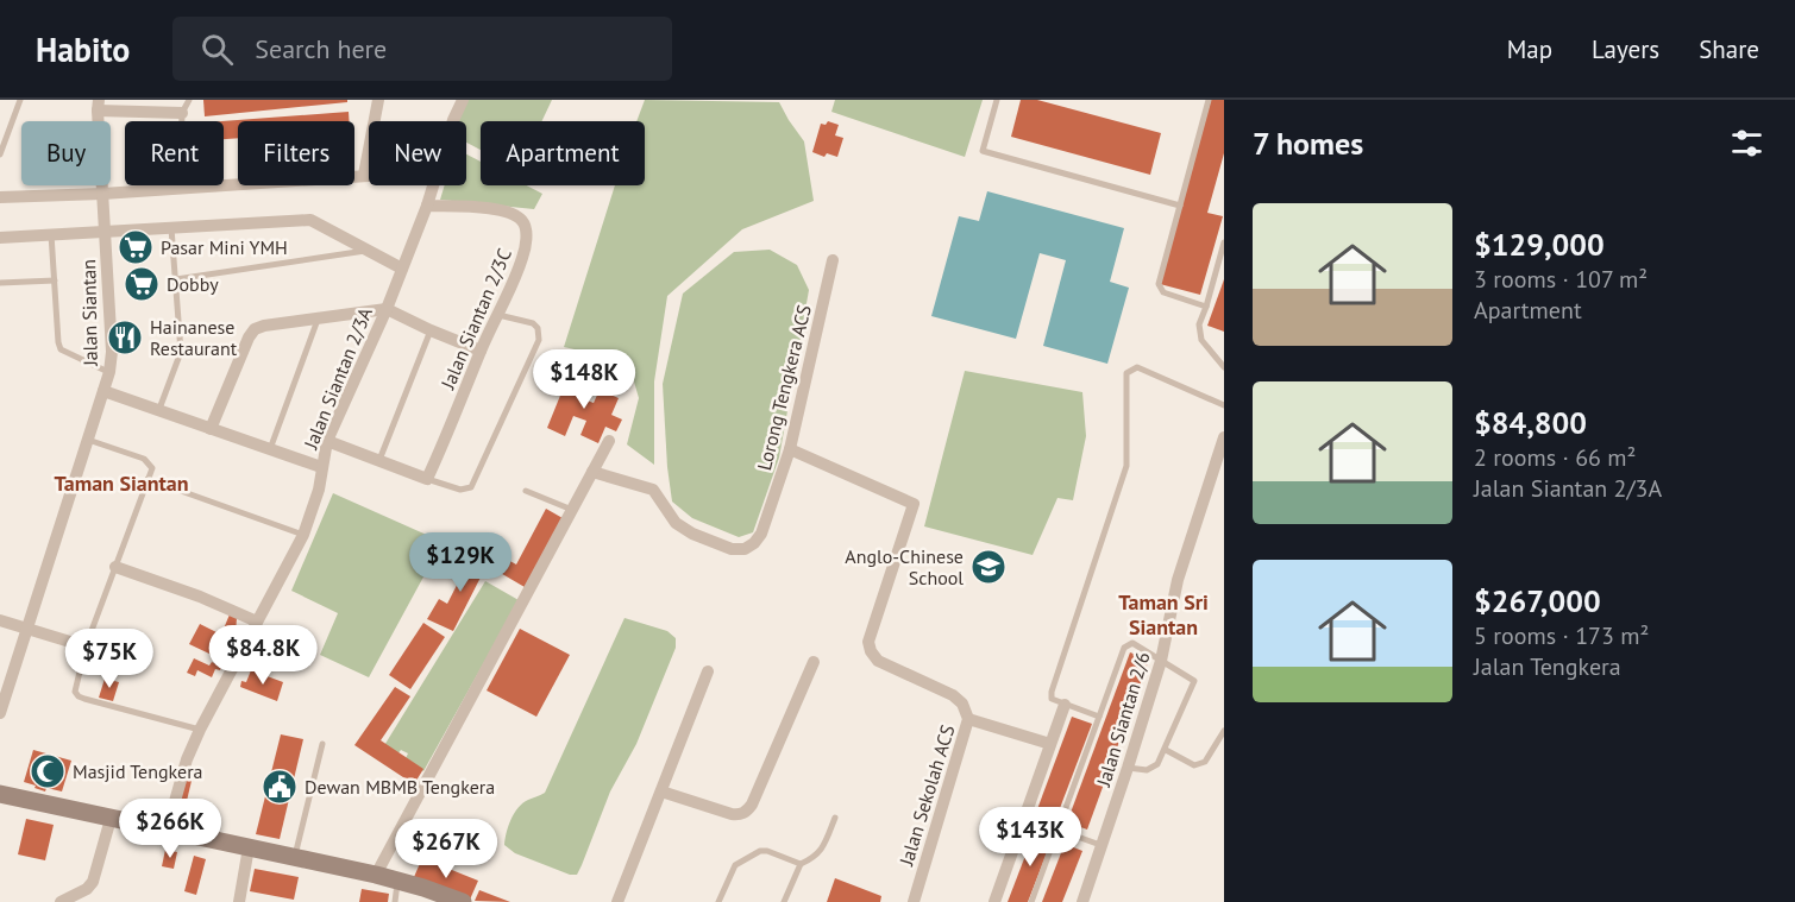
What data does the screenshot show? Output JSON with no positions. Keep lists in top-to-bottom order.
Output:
{
  "streets": {
    "street": [
      "Jalan Siantan",
      "Jalan Siantan 2/3C",
      "Jalan Siantan 2/3A",
      "Lorong Tengkera ACS",
      "Jalan Siantan 2/6",
      "Jalan Sekolah ACS"
    ]
  },
  "crossings": [
    ["Jalan Siantan 2/3C", "Jalan Siantan 2/3A"],
    ["Lorong Tengkera ACS", "Jalan Sekolah ACS"]
  ],
  "districts": ["Taman Siantan", "Taman Sri Siantan"],
  "places": {
    "supermarket": ["Pasar Mini YMH", "Dobby"],
    "restaurant": ["Hainanese Restaurant"],
    "school or university": ["Anglo-Chinese School"],
    "mosque": ["Masjid Tengkera"],
    "public building": ["Dewan MBMB Tengkera"]
  },
  "page": {
    "header": "Habito",
    "search": "Search here",
    "nav": ["Map", "Layers", "Share"],
    "heading": "7 homes",
    "chip": [
      "Buy",
      "Rent",
      "Filters",
      "New",
      "Apartment"
    ],
    "list": [
      {
        "name": "$129,000",
        "note": "3 rooms · 107 m² · Apartment"
      },
      {
        "name": "$84,800",
        "note": "2 rooms · 66 m² · Jalan Siantan 2/3A"
      },
      {
        "name": "$267,000",
        "note": "5 rooms · 173 m² · Jalan Tengkera"
      }
    ],
    "price": [
      "$148K",
      "$129K",
      "$84.8K",
      "$75K",
      "$266K",
      "$143K",
      "$267K"
    ]
  }
}
